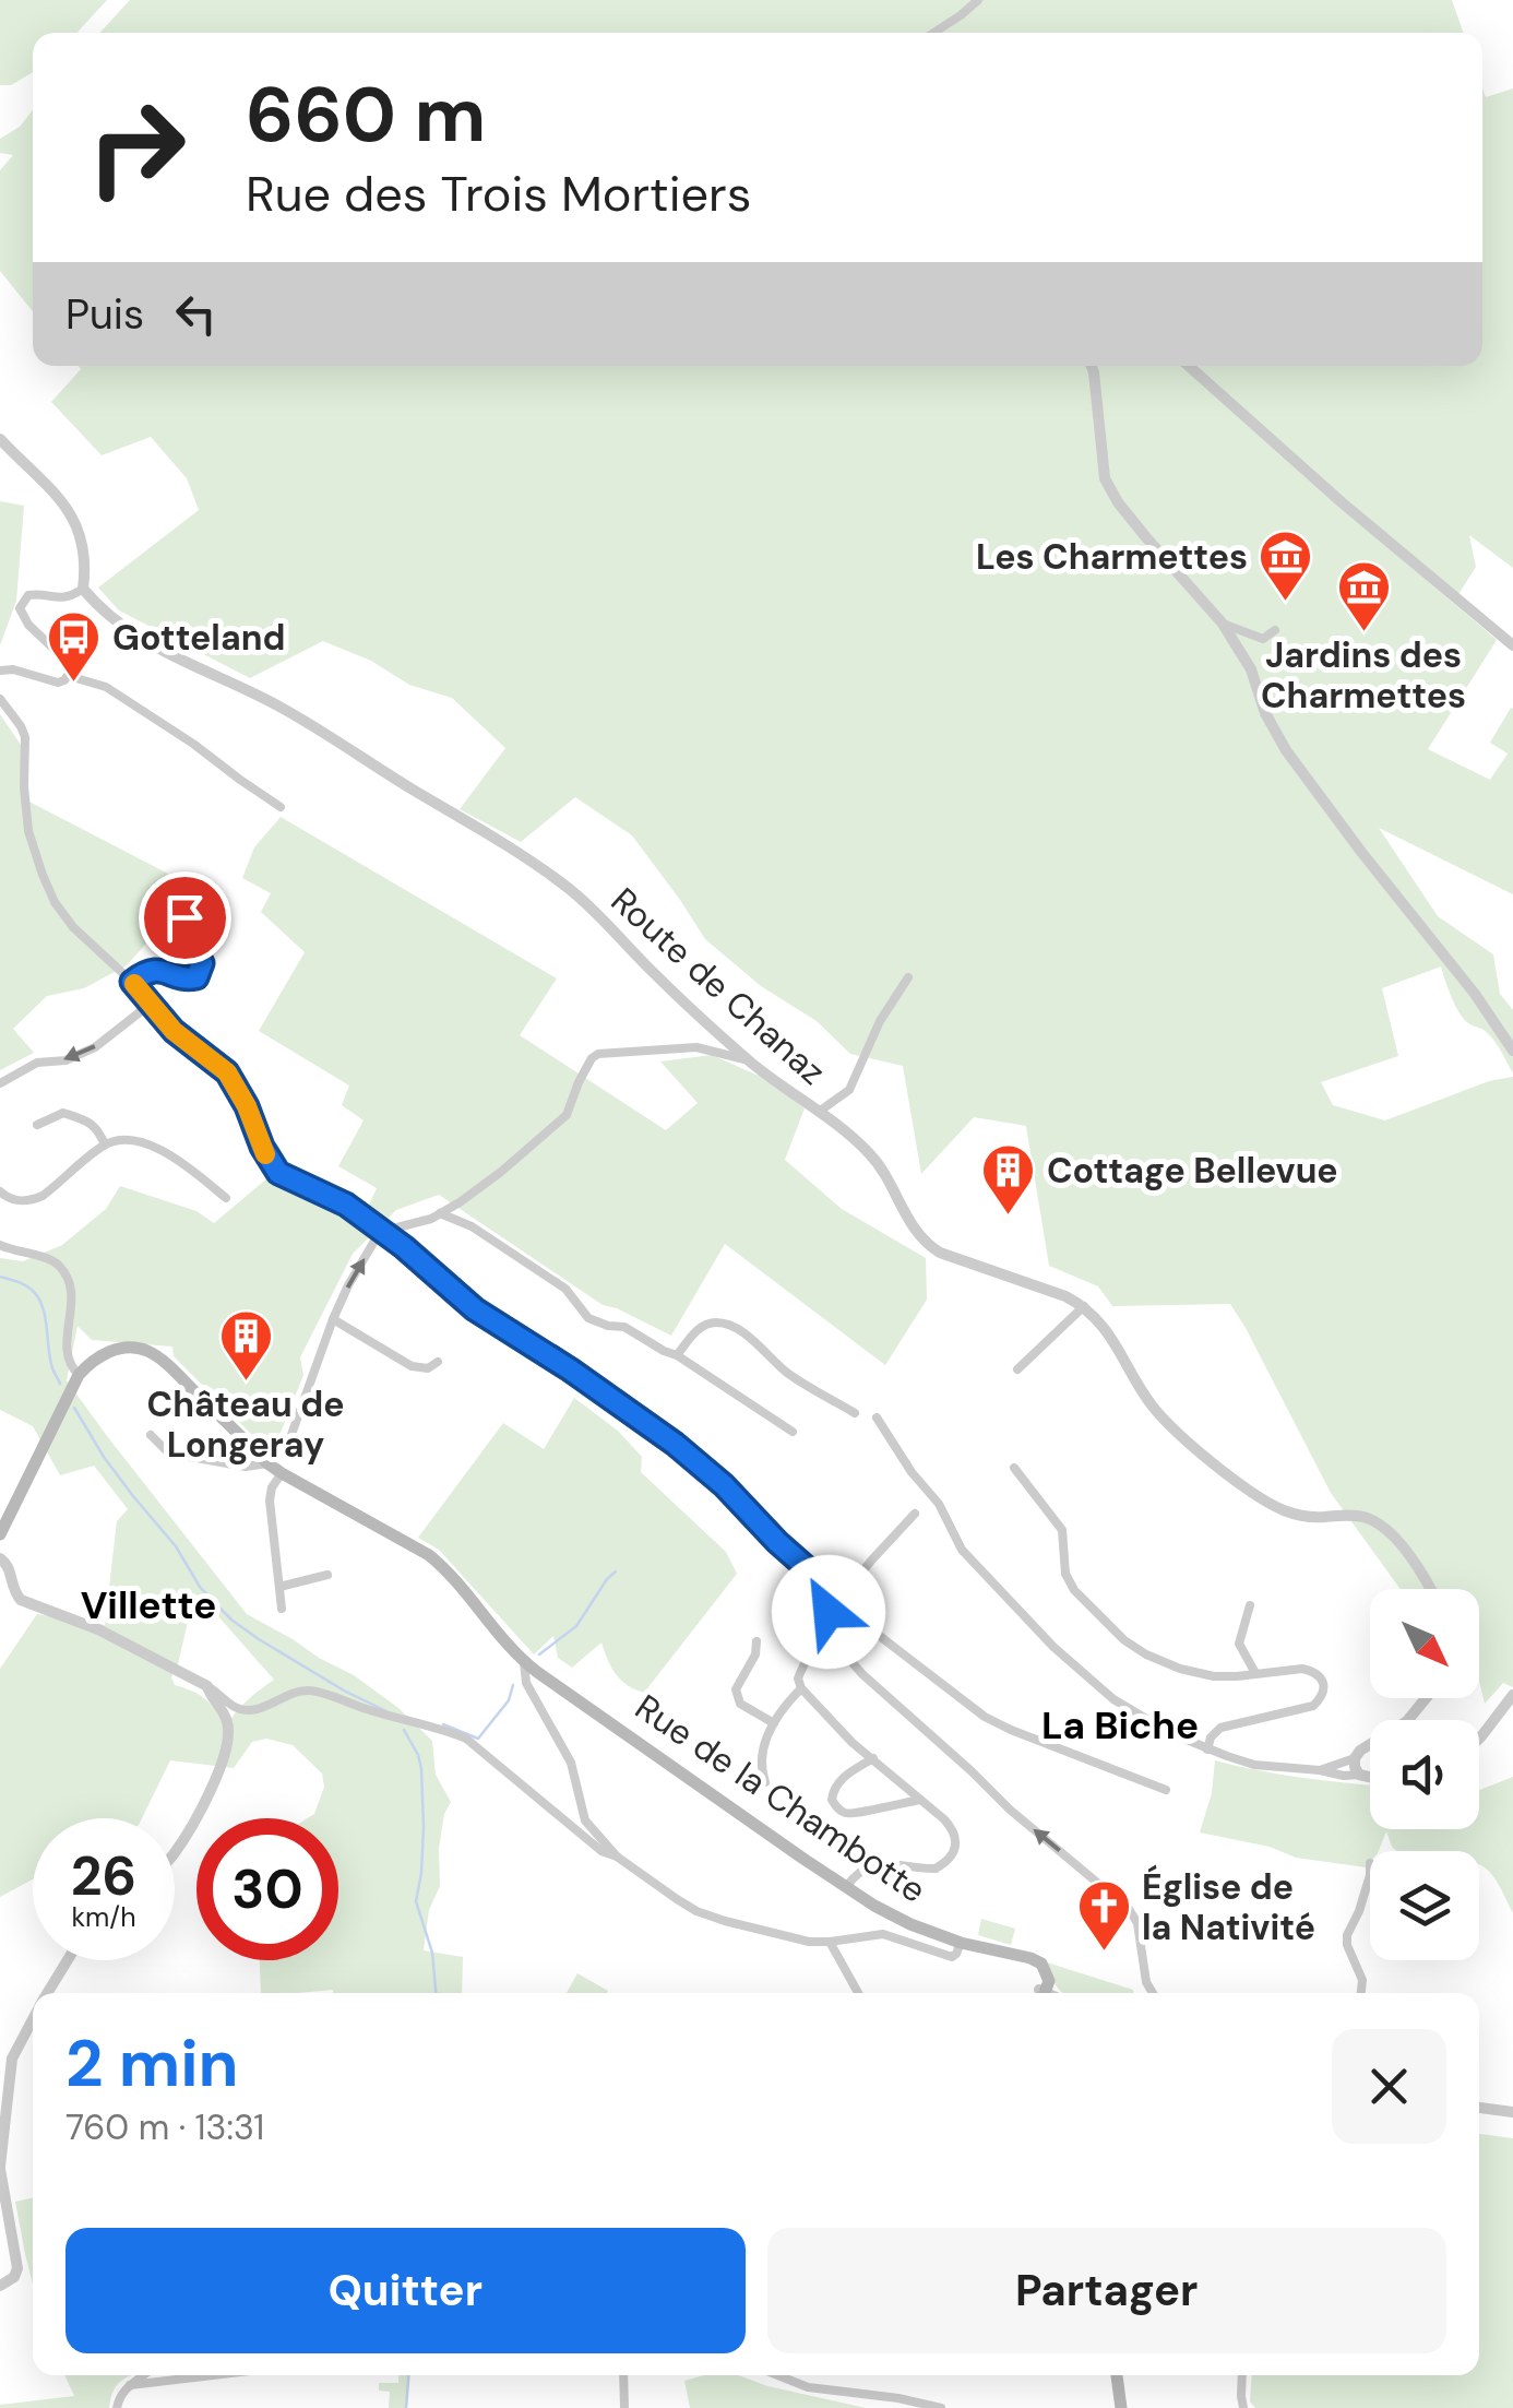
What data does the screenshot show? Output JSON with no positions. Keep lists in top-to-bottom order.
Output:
{
  "streets": {
    "main road": ["Rue de la Chambotte"],
    "street": ["Route de Chanaz"]
  },
  "districts": ["Villette", "La Biche"],
  "places": {
    "museum": ["Les Charmettes", "Jardins des Charmettes"],
    "bus stop": ["Gotteland"],
    "building": ["Cottage Bellevue", "Château de Longeray"],
    "church": ["Église de la Nativité"]
  },
  "north": "bottom right",
  "page": {
    "turn": ["660 m", "Rue des Trois Mortiers"],
    "then": "Puis",
    "speed": "26 km/h",
    "limit": "30",
    "heading": ["2 min", "760 m · 13:31"],
    "buttons": ["Quitter", "Partager"]
  }
}
